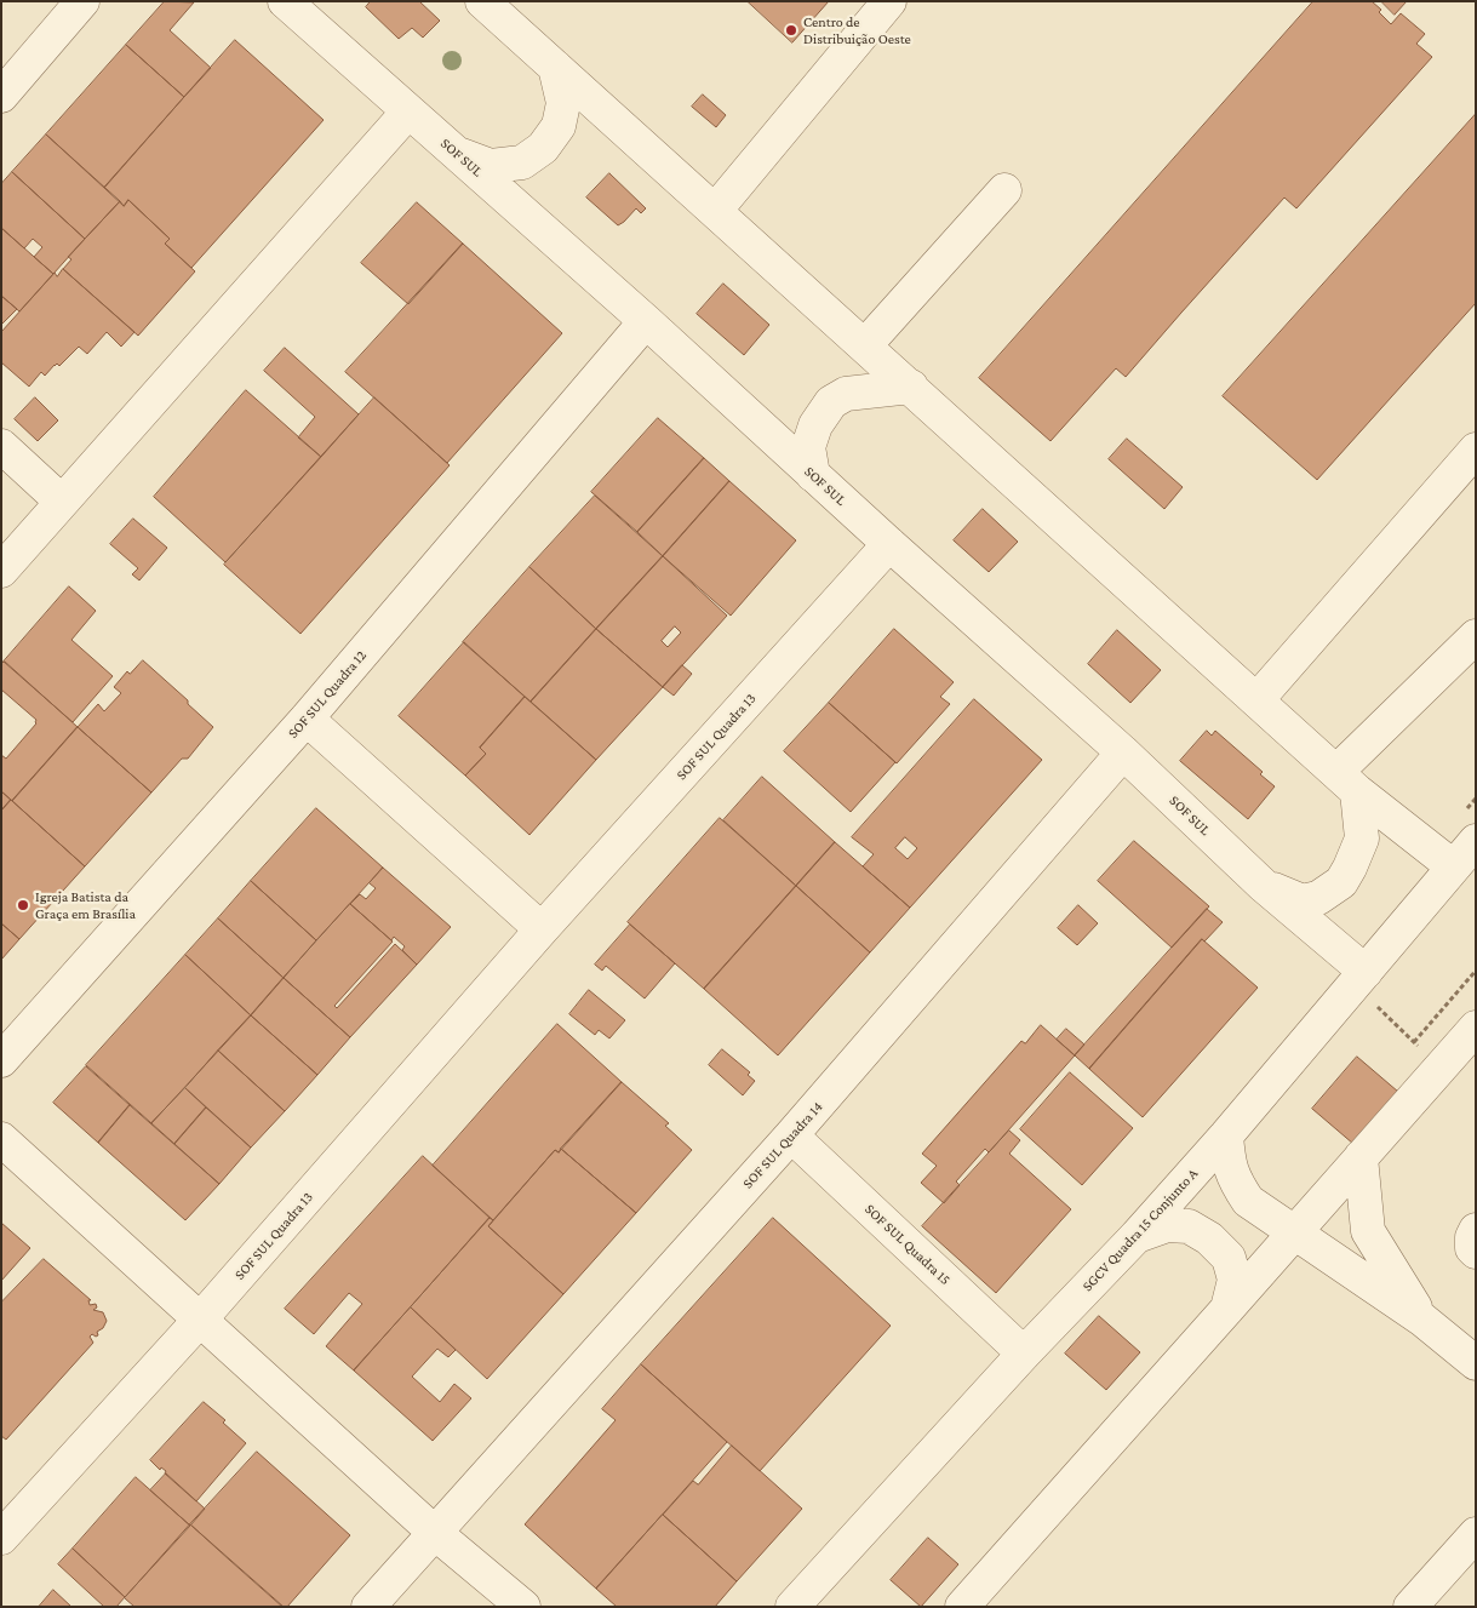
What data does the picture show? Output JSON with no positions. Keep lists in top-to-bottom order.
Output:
{
  "streets": {
    "street": [
      "SOF SUL",
      "SOF SUL Quadra 12",
      "SOF SUL Quadra 13",
      "SOF SUL Quadra 14",
      "SGCV Quadra 15 Conjunto A",
      "SOF SUL Quadra 15"
    ]
  },
  "crossings": [
    ["SOF SUL", "SOF SUL Quadra 12"],
    ["SOF SUL", "SOF SUL Quadra 13"],
    ["SOF SUL", "SOF SUL Quadra 14"],
    ["SOF SUL", "SGCV Quadra 15 Conjunto A"],
    ["SOF SUL Quadra 14", "SOF SUL Quadra 15"],
    ["SGCV Quadra 15 Conjunto A", "SOF SUL Quadra 15"]
  ],
  "places": ["Centro de Distribuição Oeste", "Igreja Batista da Graça em Brasília"]
}
